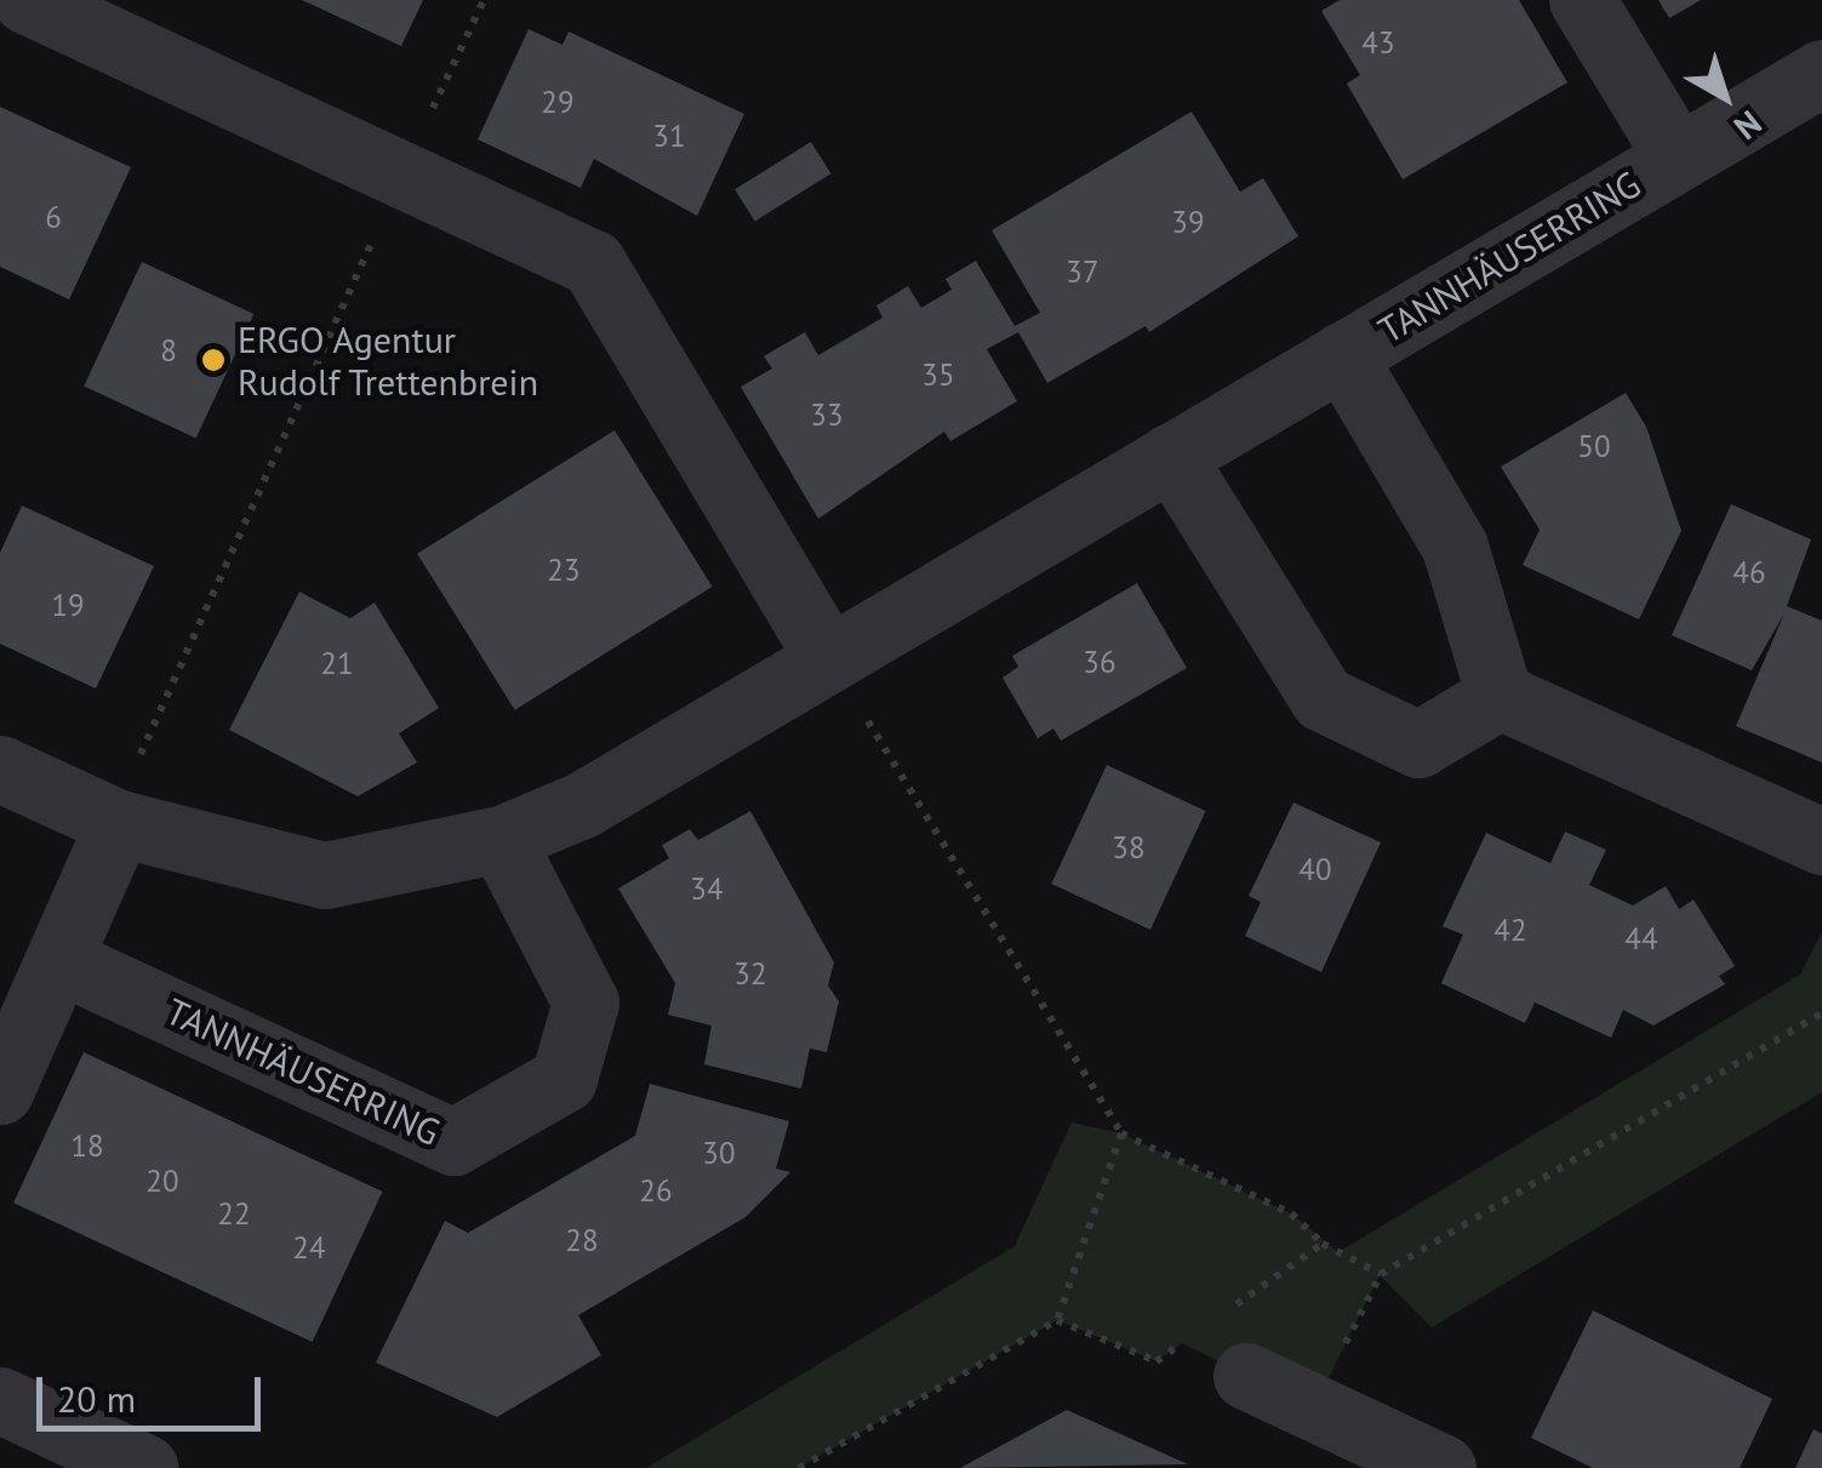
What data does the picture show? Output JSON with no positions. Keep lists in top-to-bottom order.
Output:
{
  "streets": {
    "street": ["TANNHÄUSERRING"]
  },
  "places": ["ERGO Agentur Rudolf Trettenbrein"],
  "house_numbers": [
    "43",
    "29",
    "31",
    "6",
    "39",
    "37",
    "8",
    "35",
    "33",
    "50",
    "23",
    "46",
    "19",
    "36",
    "21",
    "38",
    "40",
    "34",
    "42",
    "44",
    "32",
    "18",
    "30",
    "20",
    "26",
    "22",
    "28",
    "24"
  ],
  "scale_bar": "20 m",
  "north": "bottom right"
}
